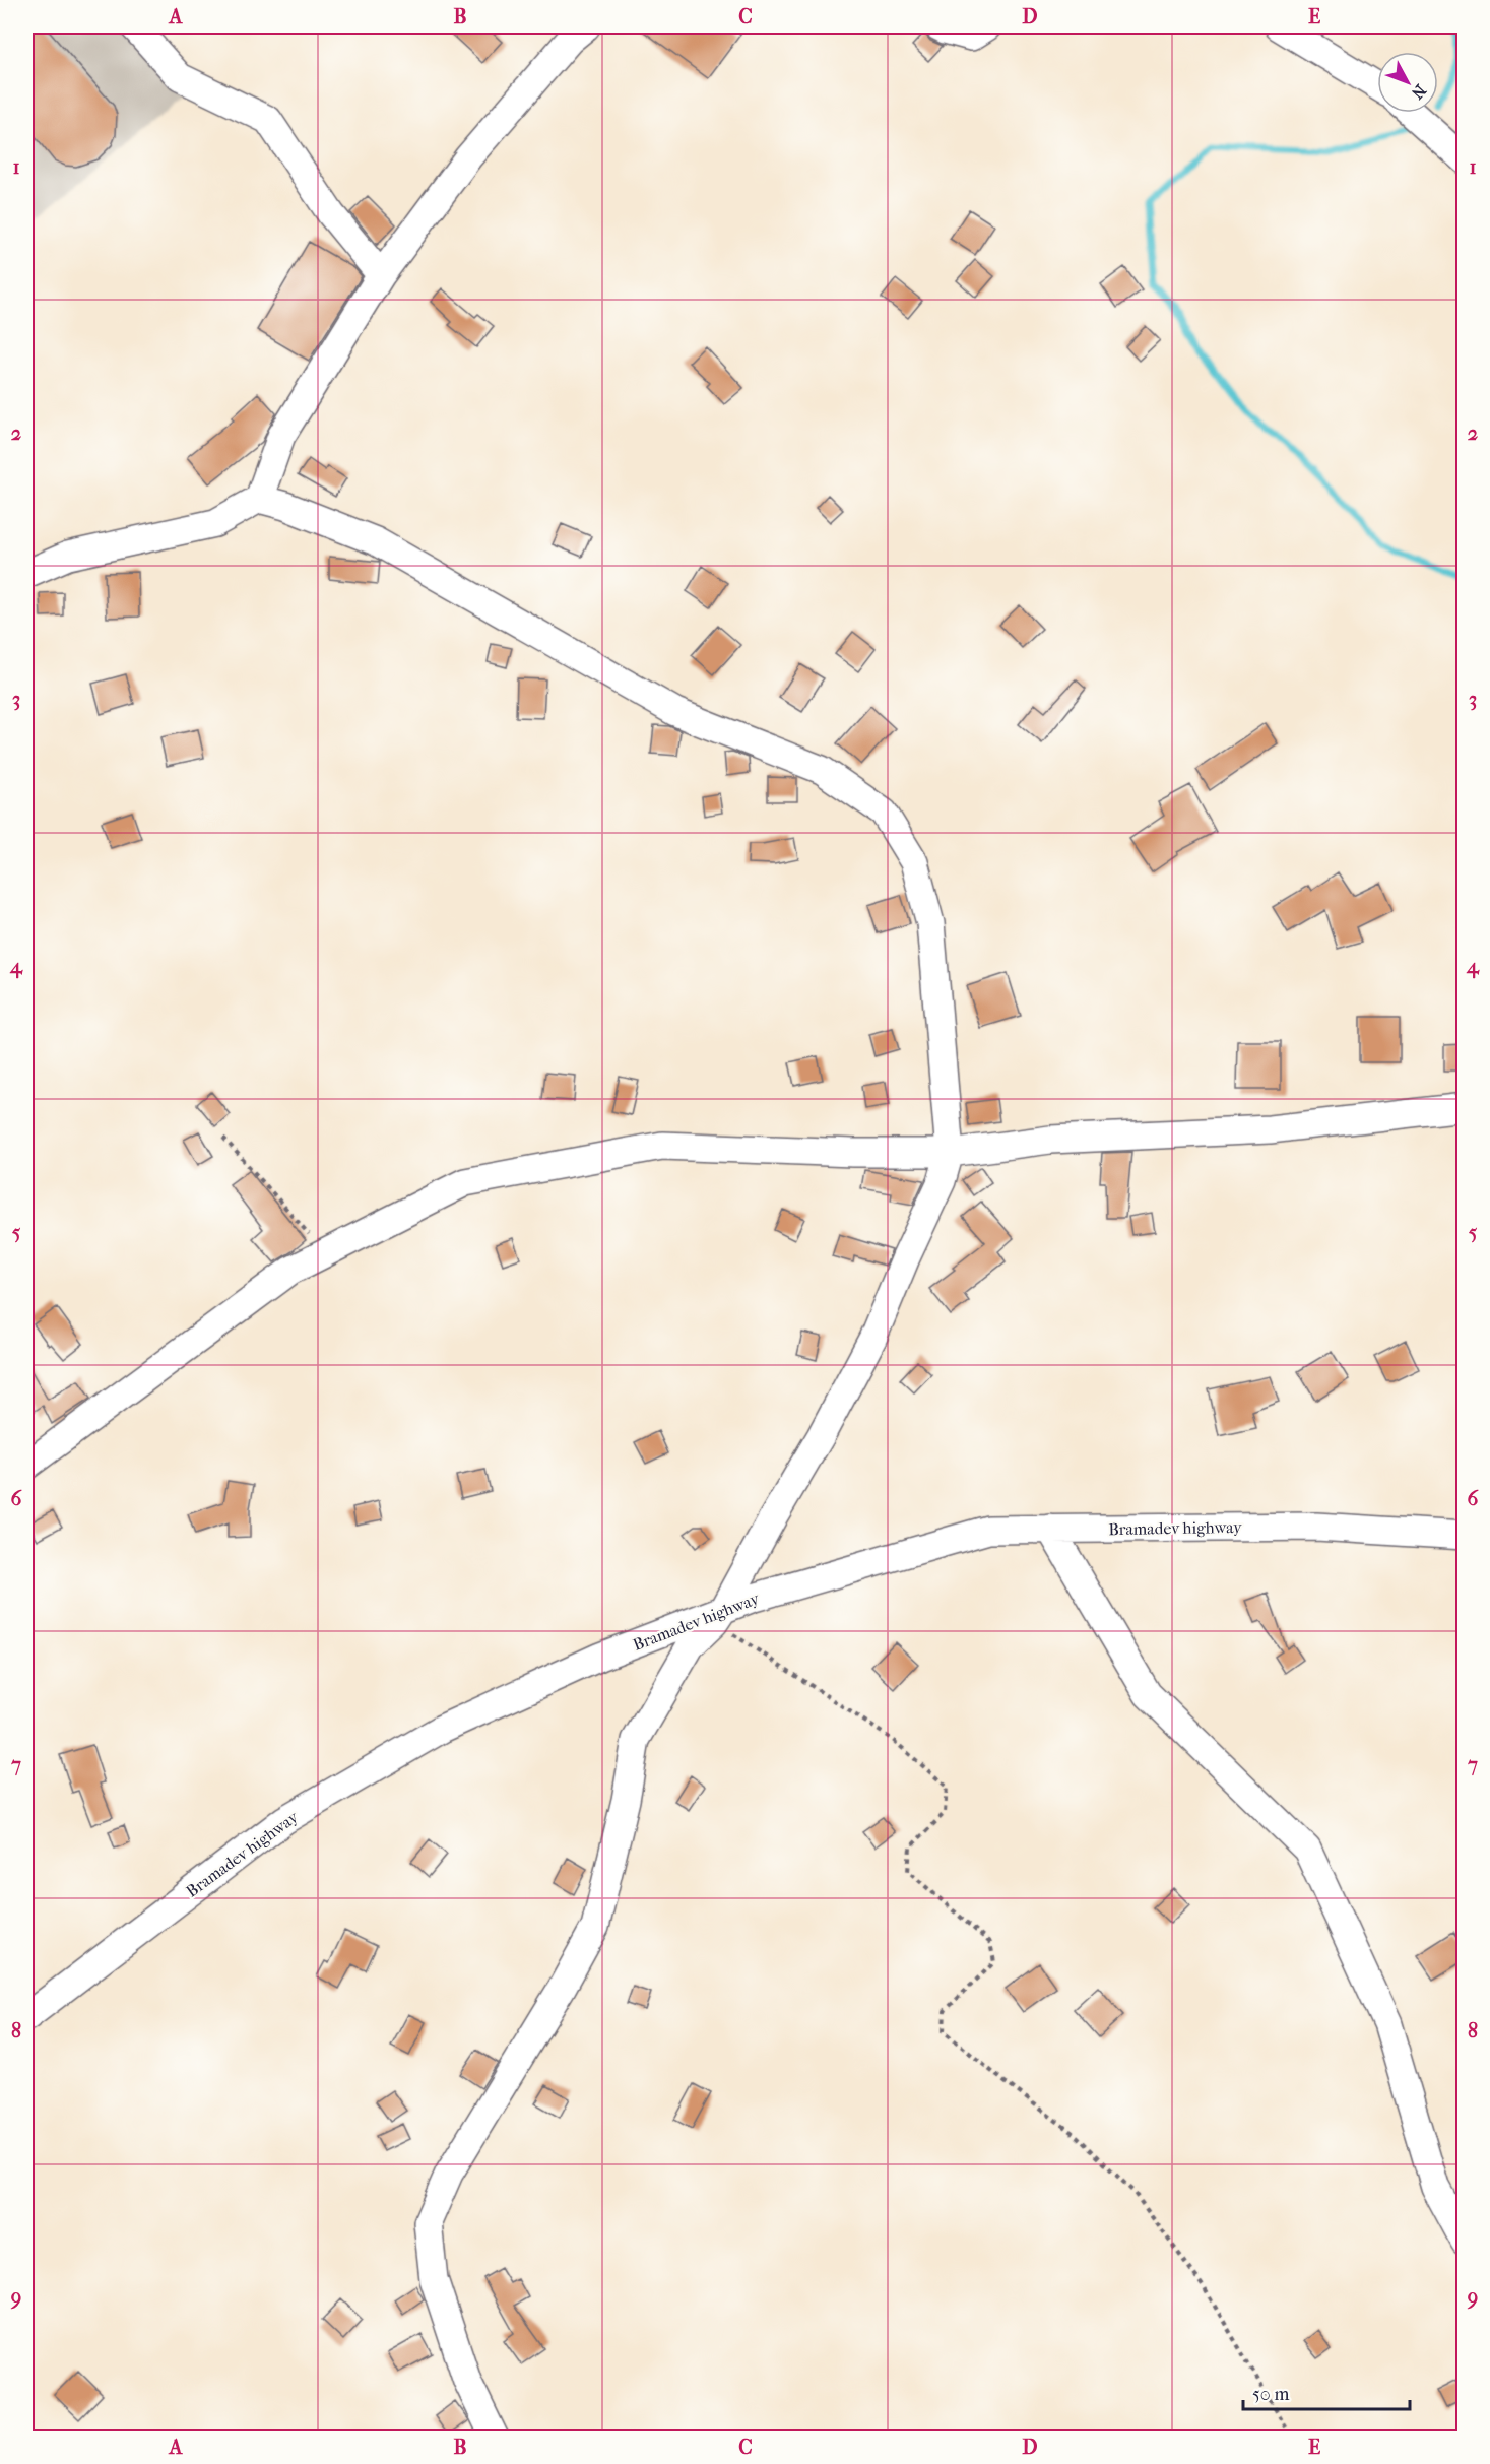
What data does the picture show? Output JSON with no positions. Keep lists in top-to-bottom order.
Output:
{
  "streets": {
    "street": ["Bramadev highway"]
  },
  "scale_bar": "50 m",
  "north": "bottom right",
  "grid": {
    "columns": [
      "A",
      "B",
      "C",
      "D",
      "E"
    ],
    "rows": [
      "1",
      "2",
      "3",
      "4",
      "5",
      "6",
      "7",
      "8",
      "9"
    ]
  }
}
